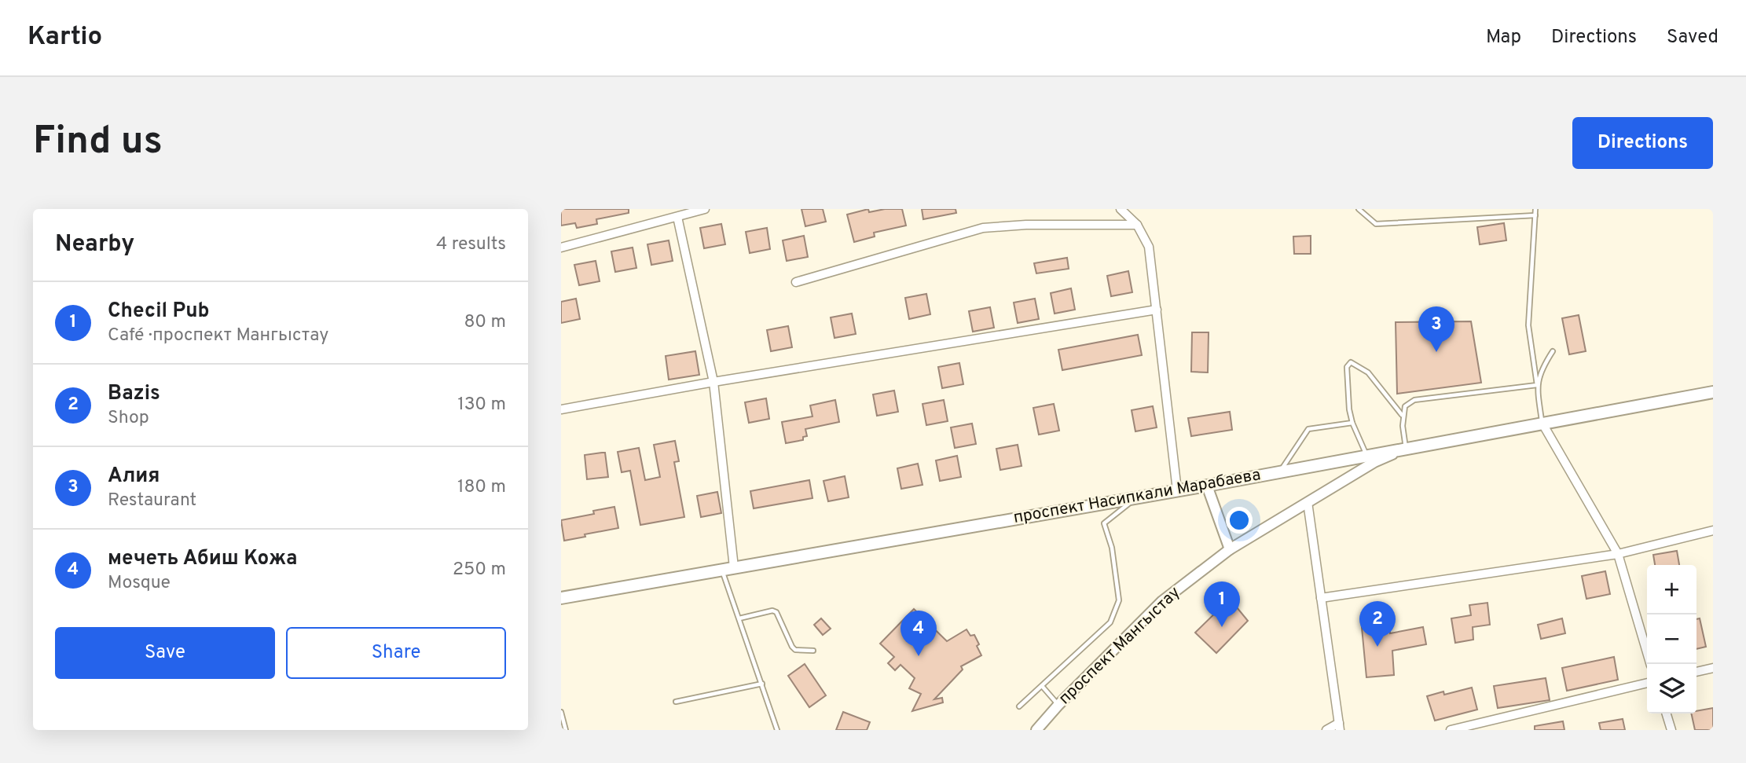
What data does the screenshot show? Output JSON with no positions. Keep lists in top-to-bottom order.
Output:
{
  "streets": {
    "main road": ["проспект Насипкали Марабаева"],
    "street": ["проспект Мангыстау"]
  },
  "crossings": [
    ["проспект Насипкали Марабаева", "проспект Мангыстау"]
  ],
  "page": {
    "header": "Kartio",
    "nav": ["Map", "Directions", "Saved"],
    "buttons": [
      "Directions",
      ["Save", "Share"]
    ],
    "title": "Find us",
    "heading": ["Nearby", "4 results"],
    "list": [
      {
        "mark": "1",
        "name": "Checil Pub",
        "note": "Café · проспект Мангыстау",
        "value": "80 m"
      },
      {
        "mark": "2",
        "name": "Bazis",
        "note": "Shop",
        "value": "130 m"
      },
      {
        "mark": "3",
        "name": "Алия",
        "note": "Restaurant",
        "value": "180 m"
      },
      {
        "mark": "4",
        "name": "мечеть Абиш Кожа",
        "note": "Mosque",
        "value": "250 m"
      }
    ],
    "pins": [
      "3",
      "1",
      "2",
      "4"
    ],
    "map_buttons": ["+", "−"]
  }
}
